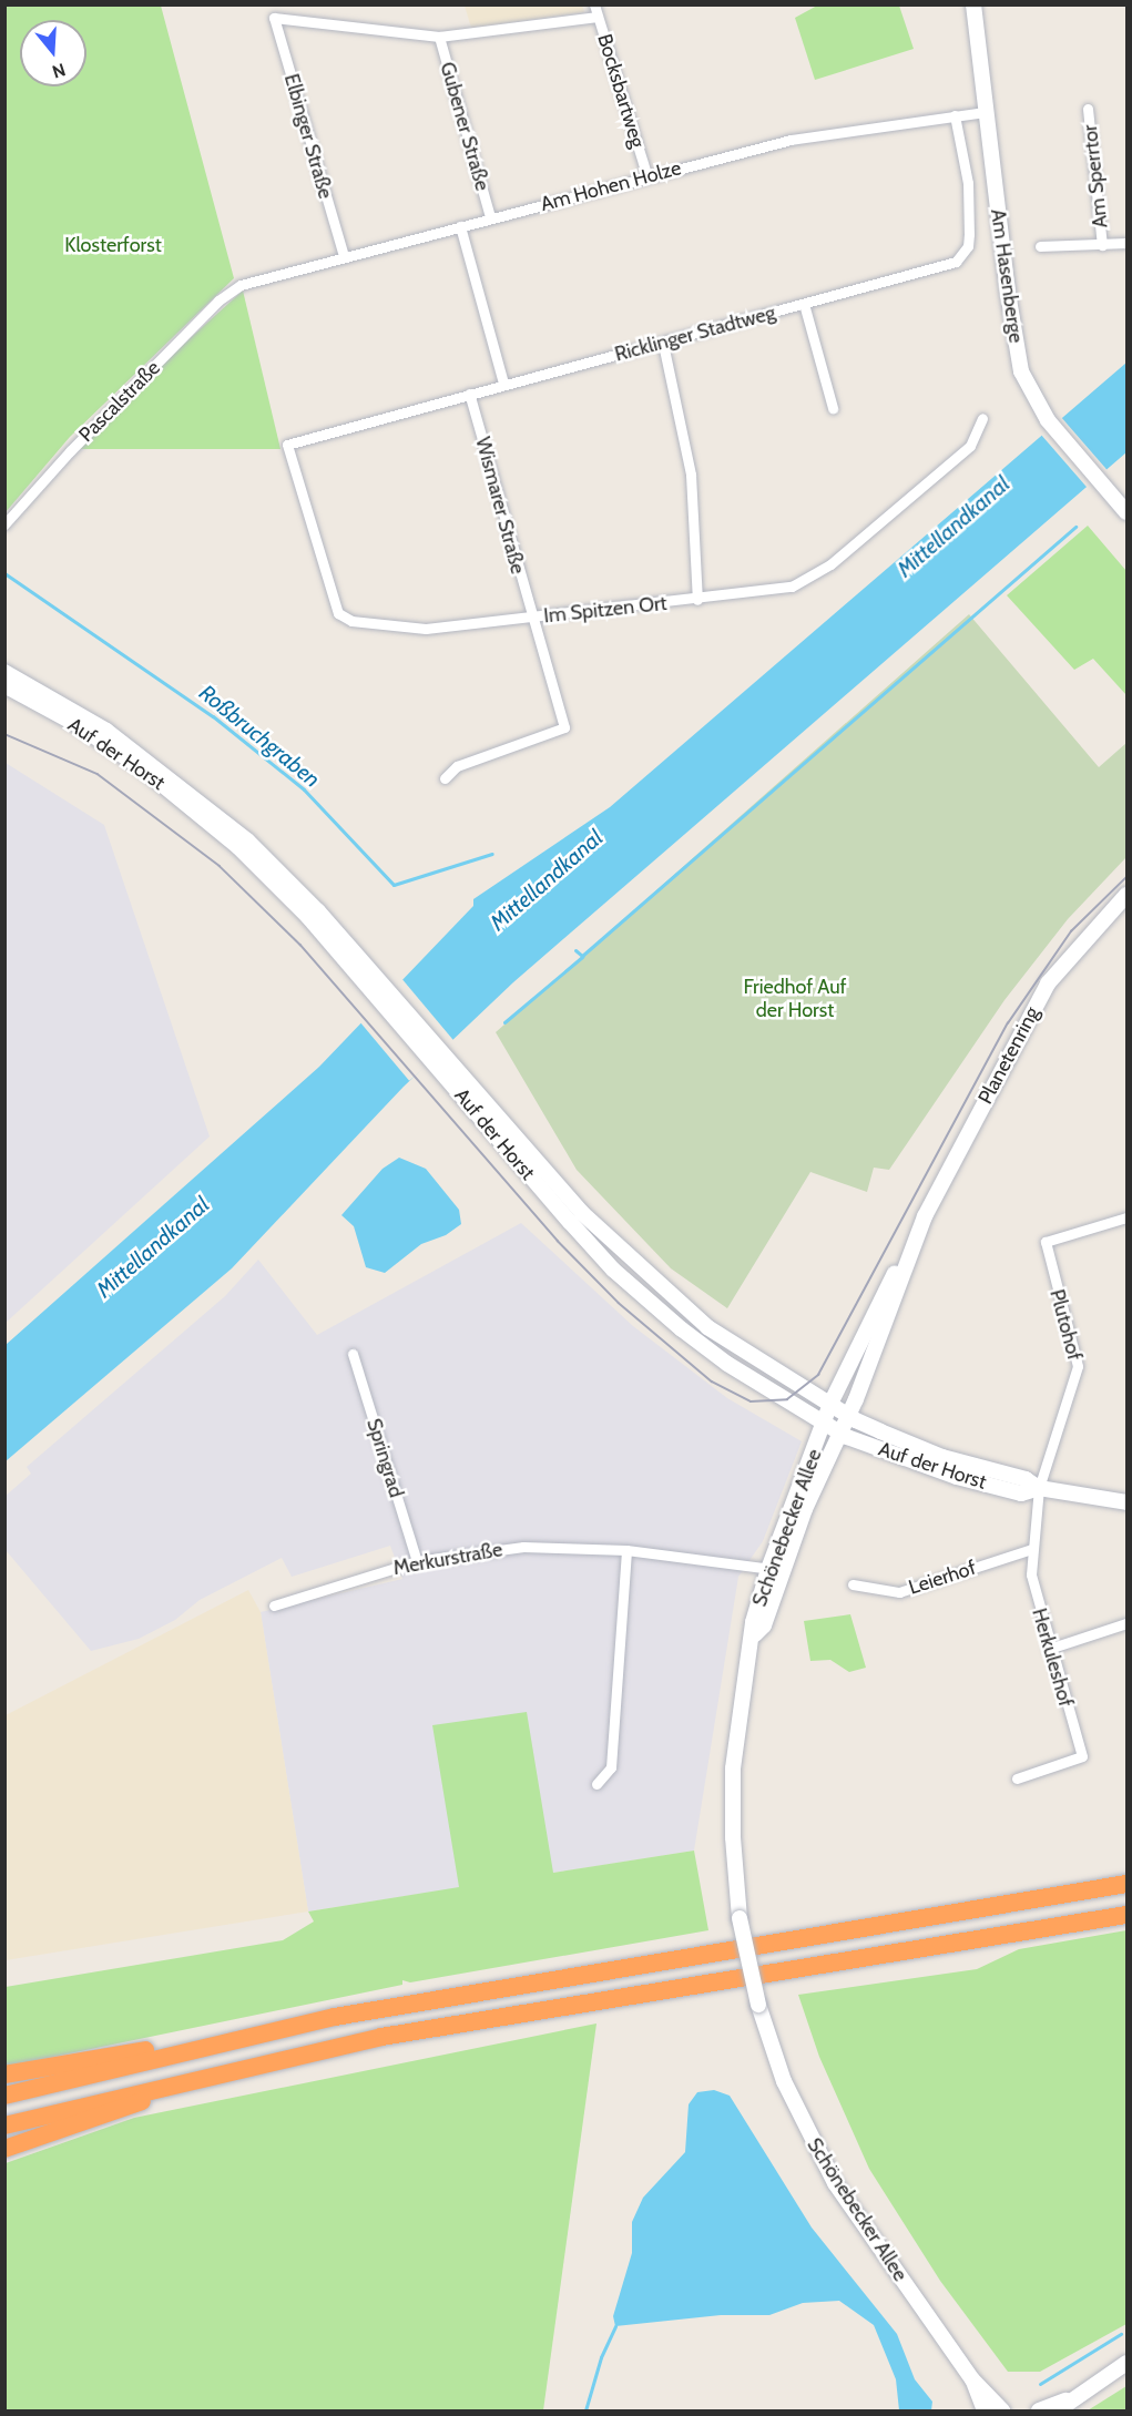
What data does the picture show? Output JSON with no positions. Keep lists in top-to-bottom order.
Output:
{
  "streets": {
    "street": [
      "Bocksbartweg",
      "Gubener Straße",
      "Elbinger Straße",
      "Am Sperrtor",
      "Am Hohen Holze",
      "Am Hasenberge",
      "Ricklinger Stadtweg",
      "Pascalstraße",
      "Wismarer Straße",
      "Im Spitzen Ort",
      "Auf der Horst",
      "Planetenring",
      "Plutohof",
      "Springrad",
      "Schönebecker Allee",
      "Merkurstraße",
      "Leierhof",
      "Herkuleshof"
    ]
  },
  "crossings": [
    ["Bocksbartweg", "Am Hohen Holze"],
    ["Gubener Straße", "Elbinger Straße"],
    ["Gubener Straße", "Am Hohen Holze"],
    ["Elbinger Straße", "Am Hohen Holze"],
    ["Am Hohen Holze", "Am Hasenberge"],
    ["Am Hohen Holze", "Ricklinger Stadtweg"],
    ["Am Hohen Holze", "Pascalstraße"],
    ["Ricklinger Stadtweg", "Wismarer Straße"],
    ["Ricklinger Stadtweg", "Im Spitzen Ort"],
    ["Wismarer Straße", "Im Spitzen Ort"],
    ["Auf der Horst", "Planetenring"],
    ["Auf der Horst", "Plutohof"],
    ["Auf der Horst", "Schönebecker Allee"],
    ["Auf der Horst", "Herkuleshof"],
    ["Planetenring", "Schönebecker Allee"],
    ["Plutohof", "Herkuleshof"],
    ["Springrad", "Merkurstraße"],
    ["Schönebecker Allee", "Merkurstraße"],
    ["Leierhof", "Herkuleshof"]
  ],
  "water": ["Mittellandkanal", "Roßbruchgraben"],
  "parks": ["Klosterforst", "Friedhof Auf der Horst"],
  "north": "bottom"
}
